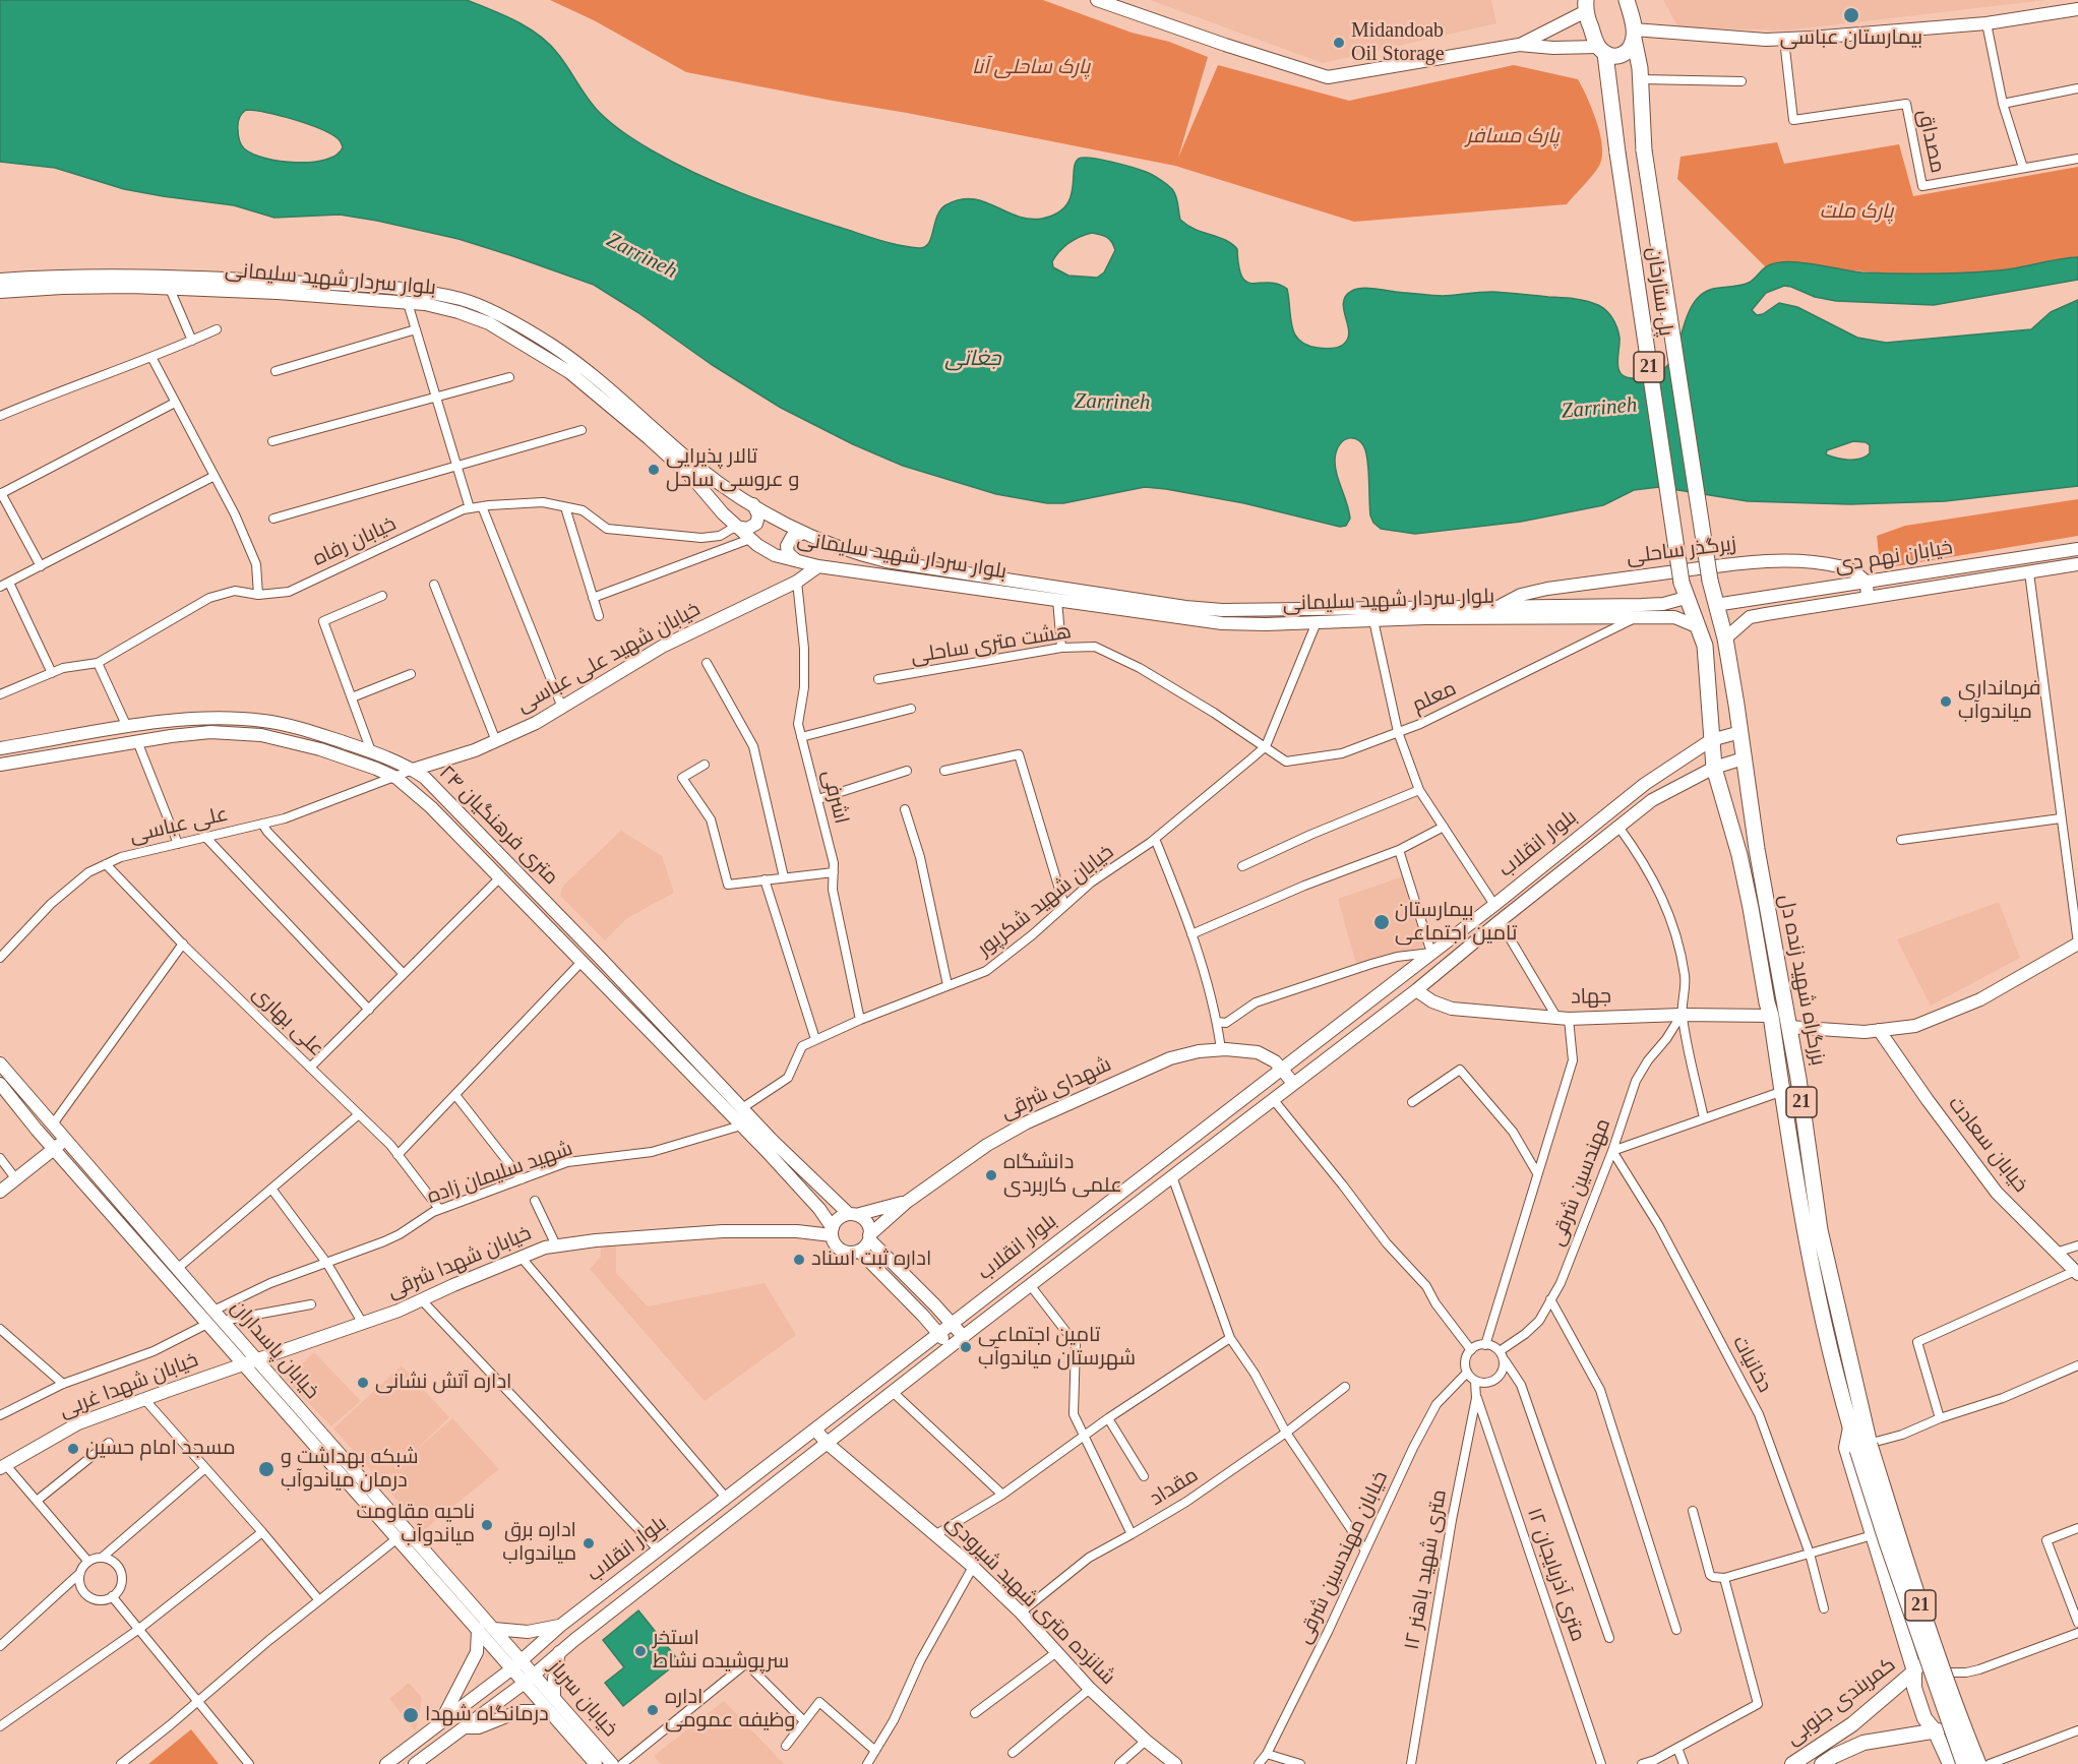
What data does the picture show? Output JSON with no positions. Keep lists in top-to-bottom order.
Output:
{
  "streets": {
    "highway": ["پل ستارخان", "21", "بزرگراه شهید زنده دل"],
    "main road": [
      "بلوار سردار شهید سلیمانی",
      "زیرگذر ساحلی",
      "خیابان نهم دی",
      "خیابان شهید علی عباسی",
      "۲۴ متری فرهنگیان",
      "بلوار انقلاب",
      "جهاد",
      "شهدای شرقی",
      "خیابان سعادت",
      "خیابان شهدا شرقی",
      "خیابان پاسداران",
      "خیابان شهدا غربی",
      "شانزده متری شهید شیرودی",
      "خیابان سرباز",
      "کمربندی جنوبی"
    ],
    "street": [
      "مصداق",
      "خیابان رفاه",
      "هشت متری ساحلی",
      "معلم",
      "اشرفی",
      "علی عباسی",
      "خیابان شهید شکرپور",
      "علی بهاری",
      "شهید سلیمان زاده",
      "مهندسین شرقی",
      "دخانیات",
      "مقداد",
      "خیابان مهندسین شرقی",
      "۱۲ متری شهید باهنر",
      "۱۲ متری آذربایجان"
    ]
  },
  "crossings": [
    ["بلوار سردار شهید سلیمانی", "پل ستارخان"],
    ["بلوار سردار شهید سلیمانی", "21"],
    ["بلوار سردار شهید سلیمانی", "خیابان رفاه"],
    ["بلوار سردار شهید سلیمانی", "زیرگذر ساحلی"],
    ["بلوار سردار شهید سلیمانی", "خیابان شهید علی عباسی"],
    ["بلوار سردار شهید سلیمانی", "معلم"],
    ["پل ستارخان", "21"],
    ["پل ستارخان", "خیابان نهم دی"],
    ["21", "خیابان نهم دی"],
    ["21", "بلوار انقلاب"],
    ["21", "بزرگراه شهید زنده دل"],
    ["زیرگذر ساحلی", "خیابان نهم دی"],
    ["هشت متری ساحلی", "معلم"],
    ["هشت متری ساحلی", "خیابان شهید شکرپور"],
    ["خیابان شهید علی عباسی", "اشرفی"],
    ["خیابان شهید علی عباسی", "علی عباسی"],
    ["خیابان شهید علی عباسی", "۲۴ متری فرهنگیان"],
    ["معلم", "خیابان شهید شکرپور"],
    ["اشرفی", "خیابان شهید شکرپور"],
    ["علی عباسی", "۲۴ متری فرهنگیان"],
    ["علی عباسی", "علی بهاری"],
    ["۲۴ متری فرهنگیان", "خیابان شهید شکرپور"],
    ["۲۴ متری فرهنگیان", "شهدای شرقی"],
    ["۲۴ متری فرهنگیان", "شهید سلیمان زاده"],
    ["۲۴ متری فرهنگیان", "خیابان شهدا شرقی"],
    ["بلوار انقلاب", "بزرگراه شهید زنده دل"],
    ["بلوار انقلاب", "جهاد"],
    ["بلوار انقلاب", "شهدای شرقی"],
    ["بلوار انقلاب", "خیابان پاسداران"],
    ["بلوار انقلاب", "شانزده متری شهید شیرودی"],
    ["بلوار انقلاب", "خیابان سرباز"],
    ["بزرگراه شهید زنده دل", "جهاد"],
    ["بزرگراه شهید زنده دل", "کمربندی جنوبی"],
    ["جهاد", "مهندسین شرقی"],
    ["علی بهاری", "شهید سلیمان زاده"],
    ["شهدای شرقی", "خیابان شهدا شرقی"],
    ["شهید سلیمان زاده", "خیابان پاسداران"],
    ["مهندسین شرقی", "دخانیات"],
    ["مهندسین شرقی", "خیابان مهندسین شرقی"],
    ["مهندسین شرقی", "۱۲ متری شهید باهنر"],
    ["خیابان شهدا شرقی", "خیابان پاسداران"],
    ["خیابان شهدا شرقی", "خیابان شهدا غربی"],
    ["خیابان پاسداران", "خیابان شهدا غربی"],
    ["خیابان پاسداران", "خیابان سرباز"],
    ["مقداد", "شانزده متری شهید شیرودی"],
    ["خیابان مهندسین شرقی", "۱۲ متری شهید باهنر"],
    ["۱۲ متری شهید باهنر", "۱۲ متری آذربایجان"]
  ],
  "water": ["Zarrineh", "جغاتی"],
  "parks": ["پارک ساحلی آنا", "پارک مسافر", "پارک ملت"],
  "places": [
    "بیمارستان عباسی",
    "Midandoab Oil Storage",
    "تالار پذیرایی و عروسی ساحل",
    "فرمانداری میاندوآب",
    "بیمارستان تامین اجتماعی",
    "دانشگاه علمی کاربردی",
    "اداره ثبت اسناد",
    "تامین اجتماعی شهرستان میاندوآب",
    "اداره آتش نشانی",
    "مسجد امام حسین",
    "شبکه بهداشت و درمان میاندوآب",
    "ناحیه مقاومت میاندوآب",
    "اداره برق میاندواب",
    "استخر سرپوشیده نشاط",
    "اداره وظیفه عمومی",
    "درمانگاه شهدا"
  ]
}
